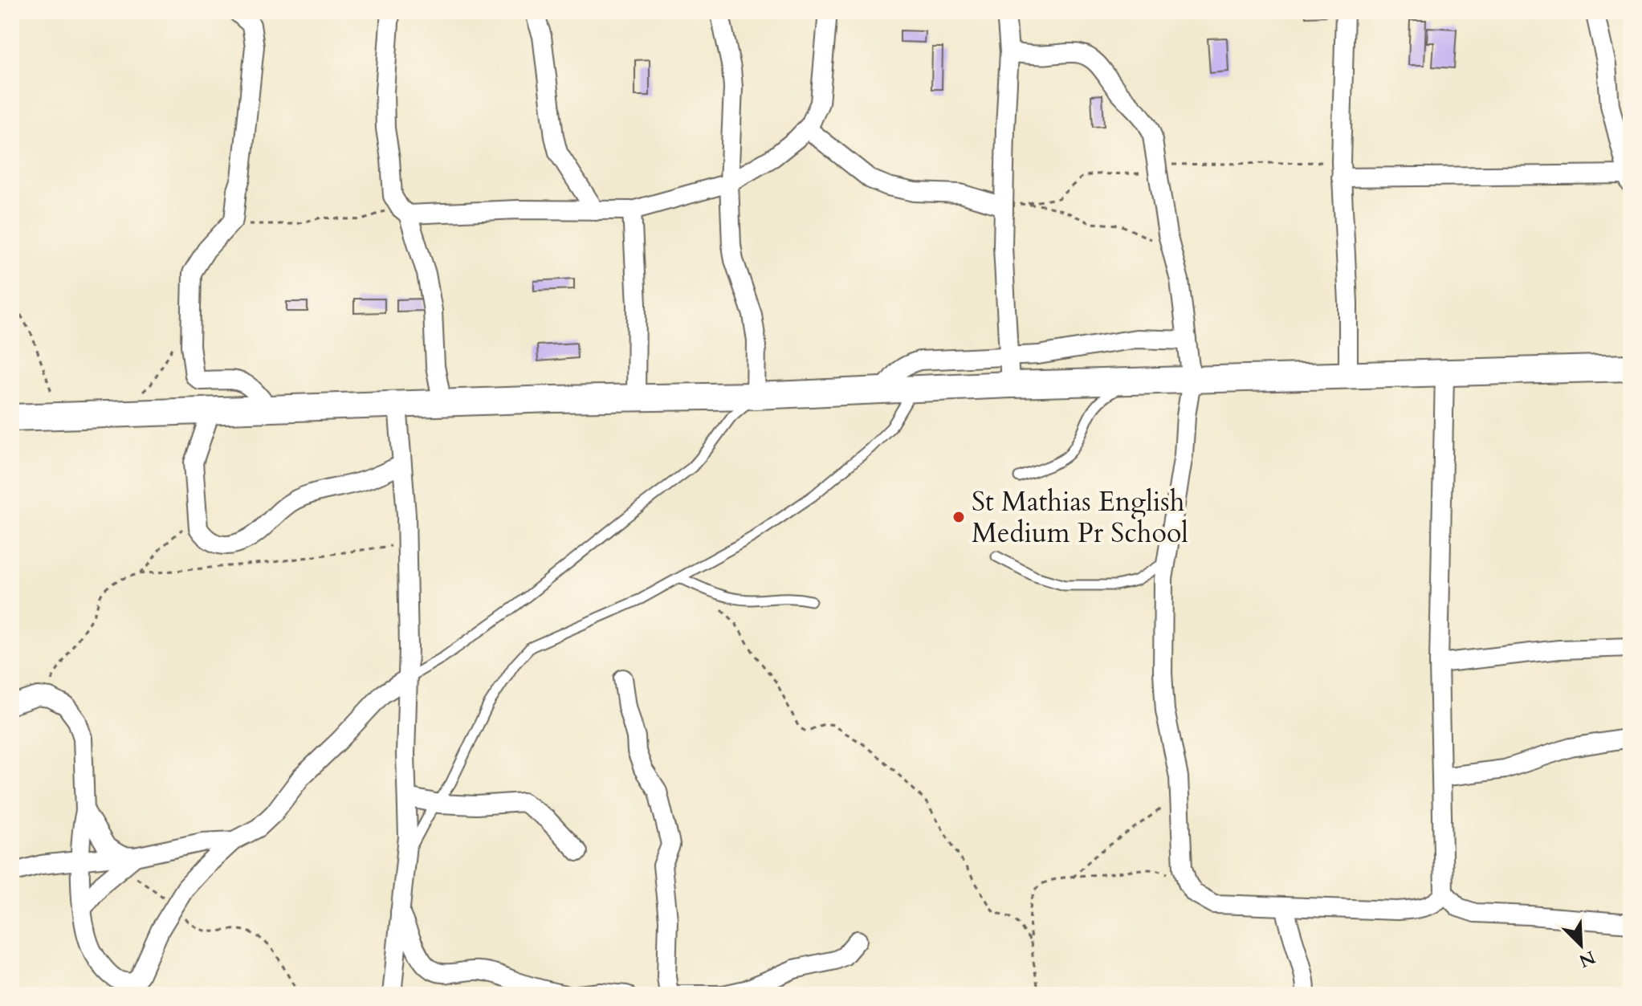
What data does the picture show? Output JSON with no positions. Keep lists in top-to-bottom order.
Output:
{
  "places": ["St Mathias English Medium Pr School"],
  "north": "bottom right"
}
